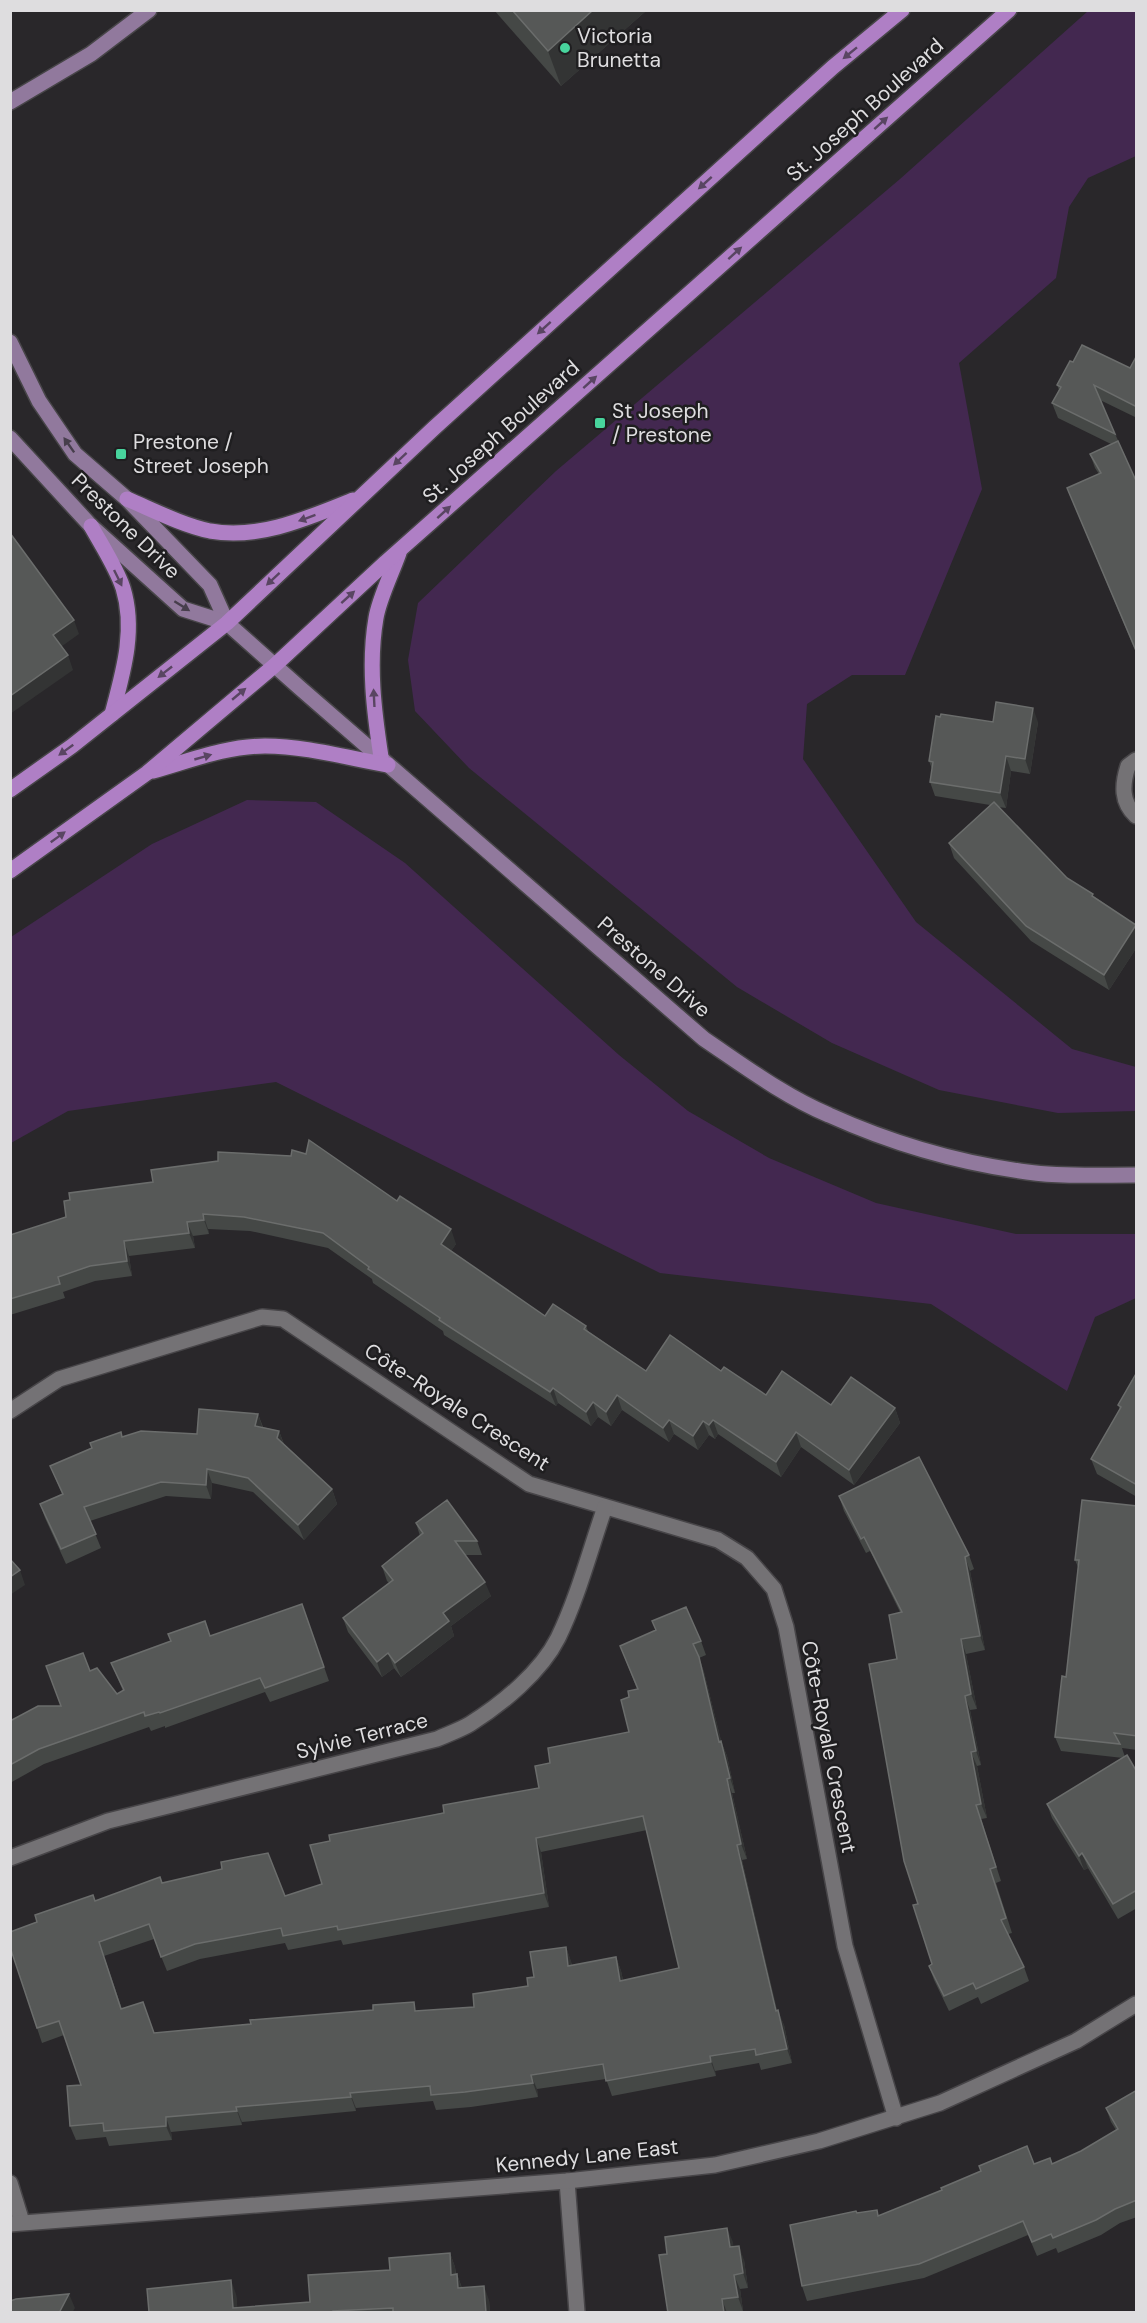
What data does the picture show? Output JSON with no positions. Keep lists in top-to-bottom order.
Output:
{
  "streets": {
    "main road": ["St. Joseph Boulevard"],
    "street": [
      "Prestone Drive",
      "Côte-Royale Crescent",
      "Sylvie Terrace",
      "Kennedy Lane East"
    ]
  },
  "crossings": [
    ["St. Joseph Boulevard", "Prestone Drive"],
    ["Côte-Royale Crescent", "Sylvie Terrace"],
    ["Côte-Royale Crescent", "Kennedy Lane East"]
  ],
  "places": {
    "other": ["Victoria Brunetta"],
    "transit": ["St Joseph / Prestone", "Prestone / Street Joseph"]
  }
}
